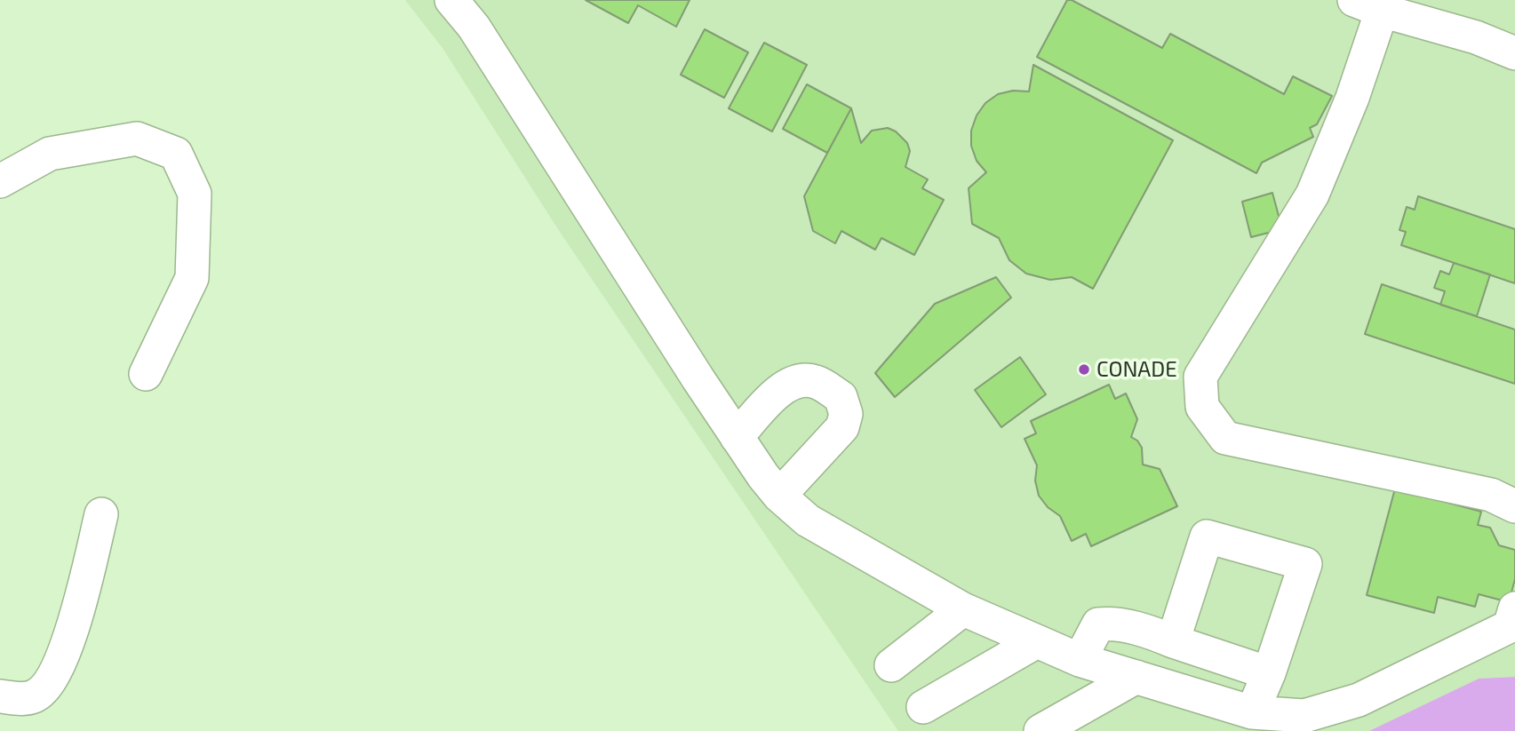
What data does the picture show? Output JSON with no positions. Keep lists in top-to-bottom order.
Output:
{
  "places": ["CONADE"]
}
